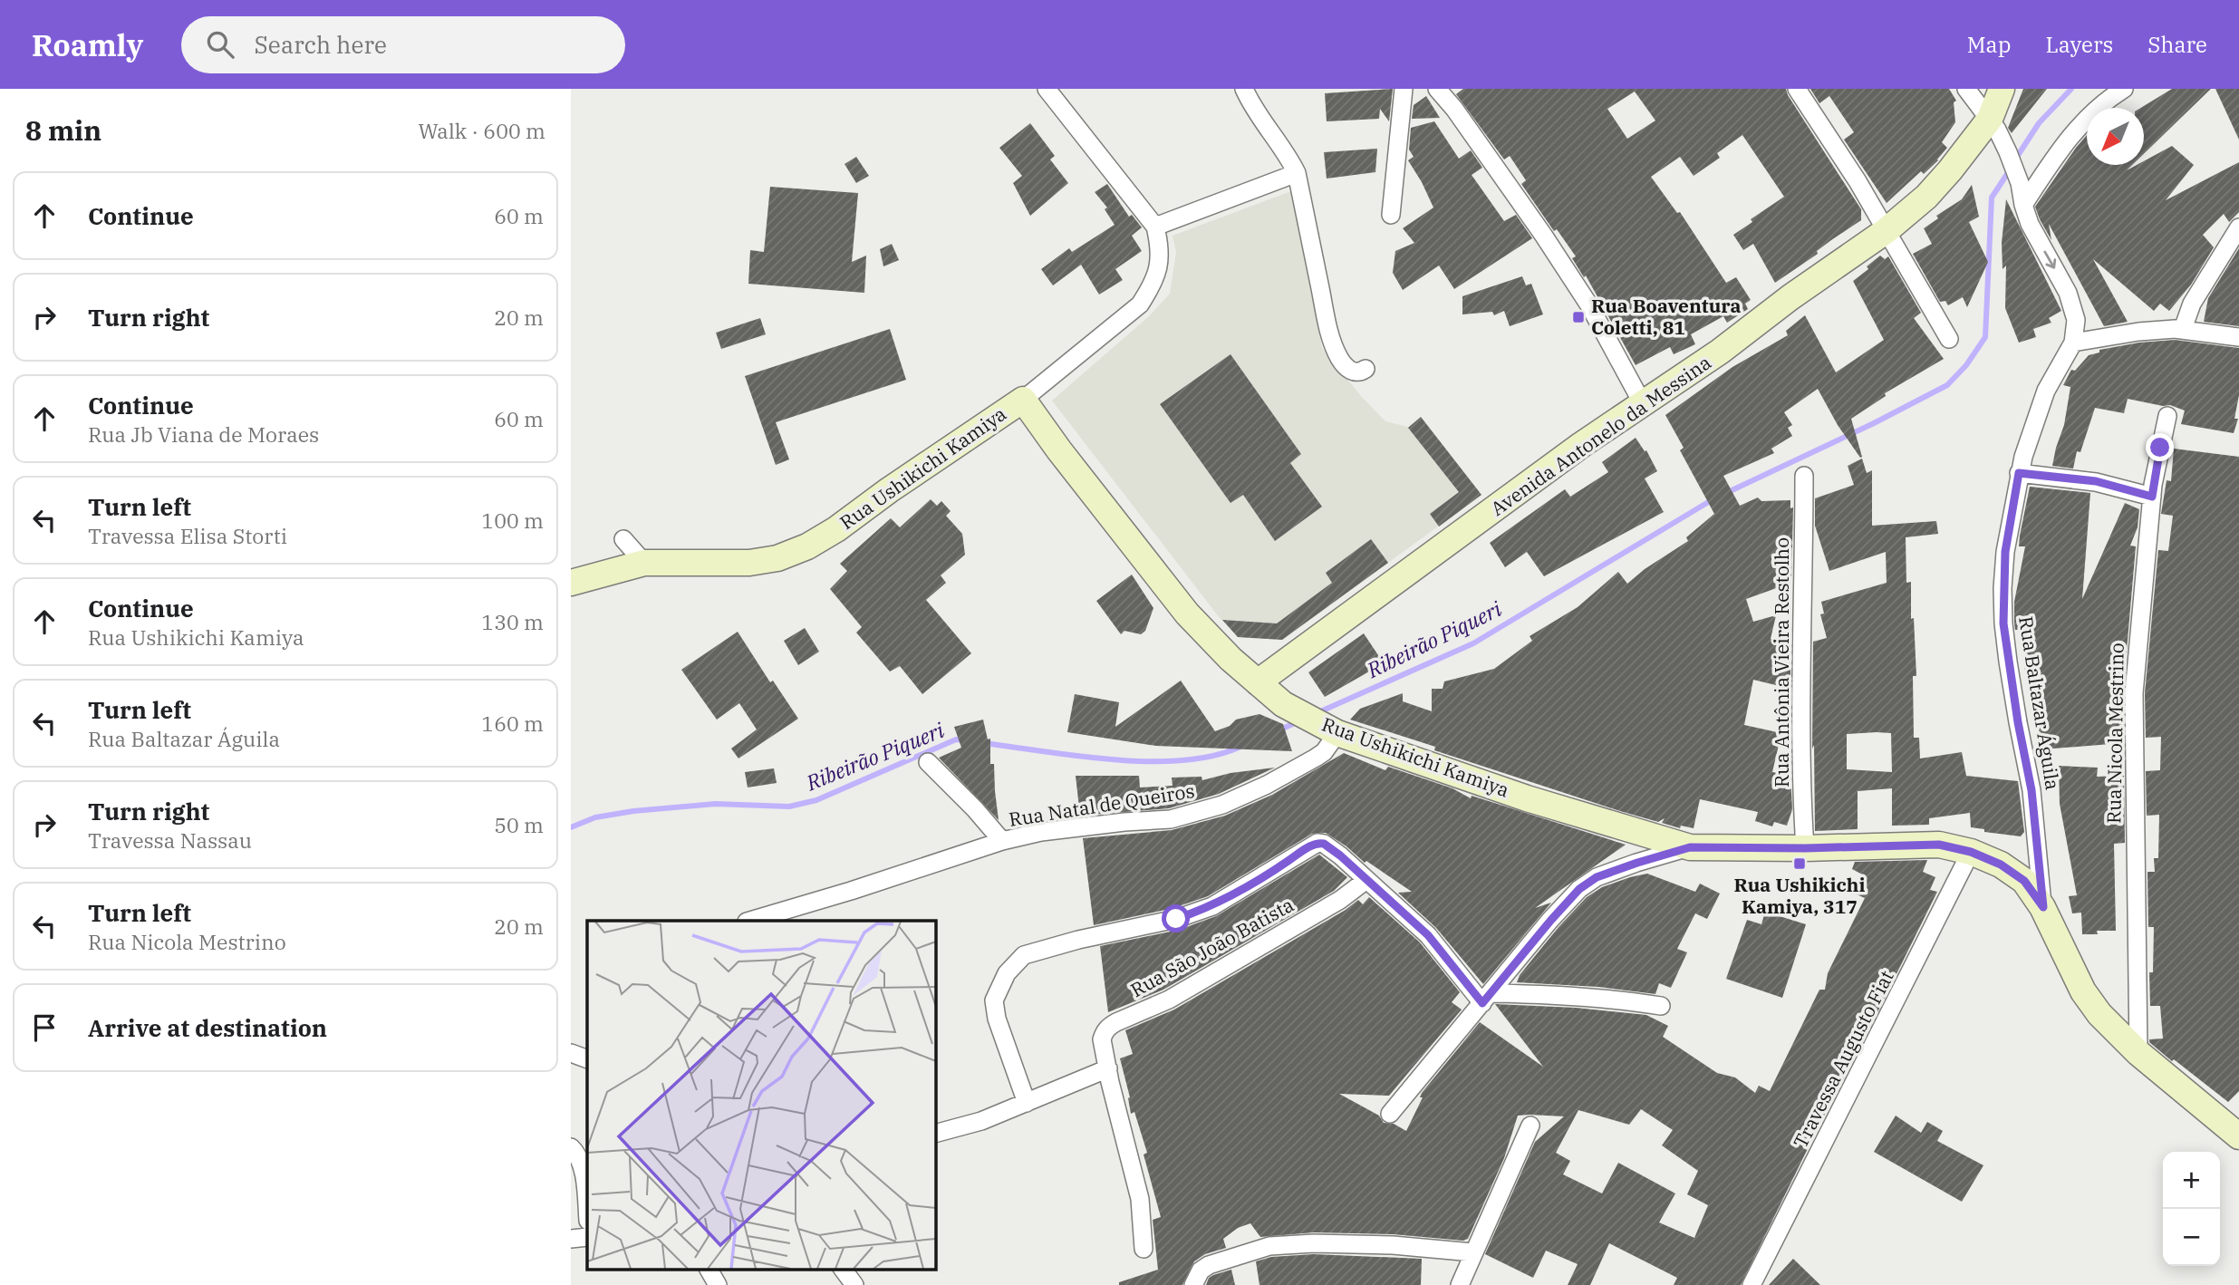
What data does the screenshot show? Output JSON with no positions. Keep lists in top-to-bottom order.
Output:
{
  "streets": {
    "main road": ["Avenida Antonelo da Messina", "Rua Ushikichi Kamiya"],
    "street": [
      "Rua Antônia Vieira Restolho",
      "Rua Baltazar Águila",
      "Rua Nicola Mestrino",
      "Rua Natal de Queiros",
      "Rua São João Batista",
      "Travessa Augusto Fiat"
    ]
  },
  "crossings": [
    ["Avenida Antonelo da Messina", "Rua Ushikichi Kamiya"],
    ["Avenida Antonelo da Messina", "Rua Baltazar Águila"],
    ["Rua Ushikichi Kamiya", "Rua Antônia Vieira Restolho"],
    ["Rua Ushikichi Kamiya", "Rua Baltazar Águila"],
    ["Rua Ushikichi Kamiya", "Rua Nicola Mestrino"],
    ["Rua Ushikichi Kamiya", "Rua Natal de Queiros"],
    ["Rua Ushikichi Kamiya", "Travessa Augusto Fiat"]
  ],
  "water": ["Ribeirão Piqueri"],
  "places": {
    "transit": ["Rua Boaventura Coletti, 81", "Rua Ushikichi Kamiya, 317"]
  },
  "north": "bottom left",
  "page": {
    "header": "Roamly",
    "search": "Search here",
    "nav": ["Map", "Layers", "Share"],
    "heading": ["8 min", "Walk · 600 m"],
    "list": [
      ["Continue", "60 m"],
      ["Turn right", "20 m"],
      ["Continue", "Rua Jb Viana de Moraes", "60 m"],
      ["Turn left", "Travessa Elisa Storti", "100 m"],
      ["Continue", "Rua Ushikichi Kamiya", "130 m"],
      ["Turn left", "Rua Baltazar Águila", "160 m"],
      ["Turn right", "Travessa Nassau", "50 m"],
      ["Turn left", "Rua Nicola Mestrino", "20 m"],
      "Arrive at destination"
    ],
    "map_buttons": ["+", "−"]
  }
}
